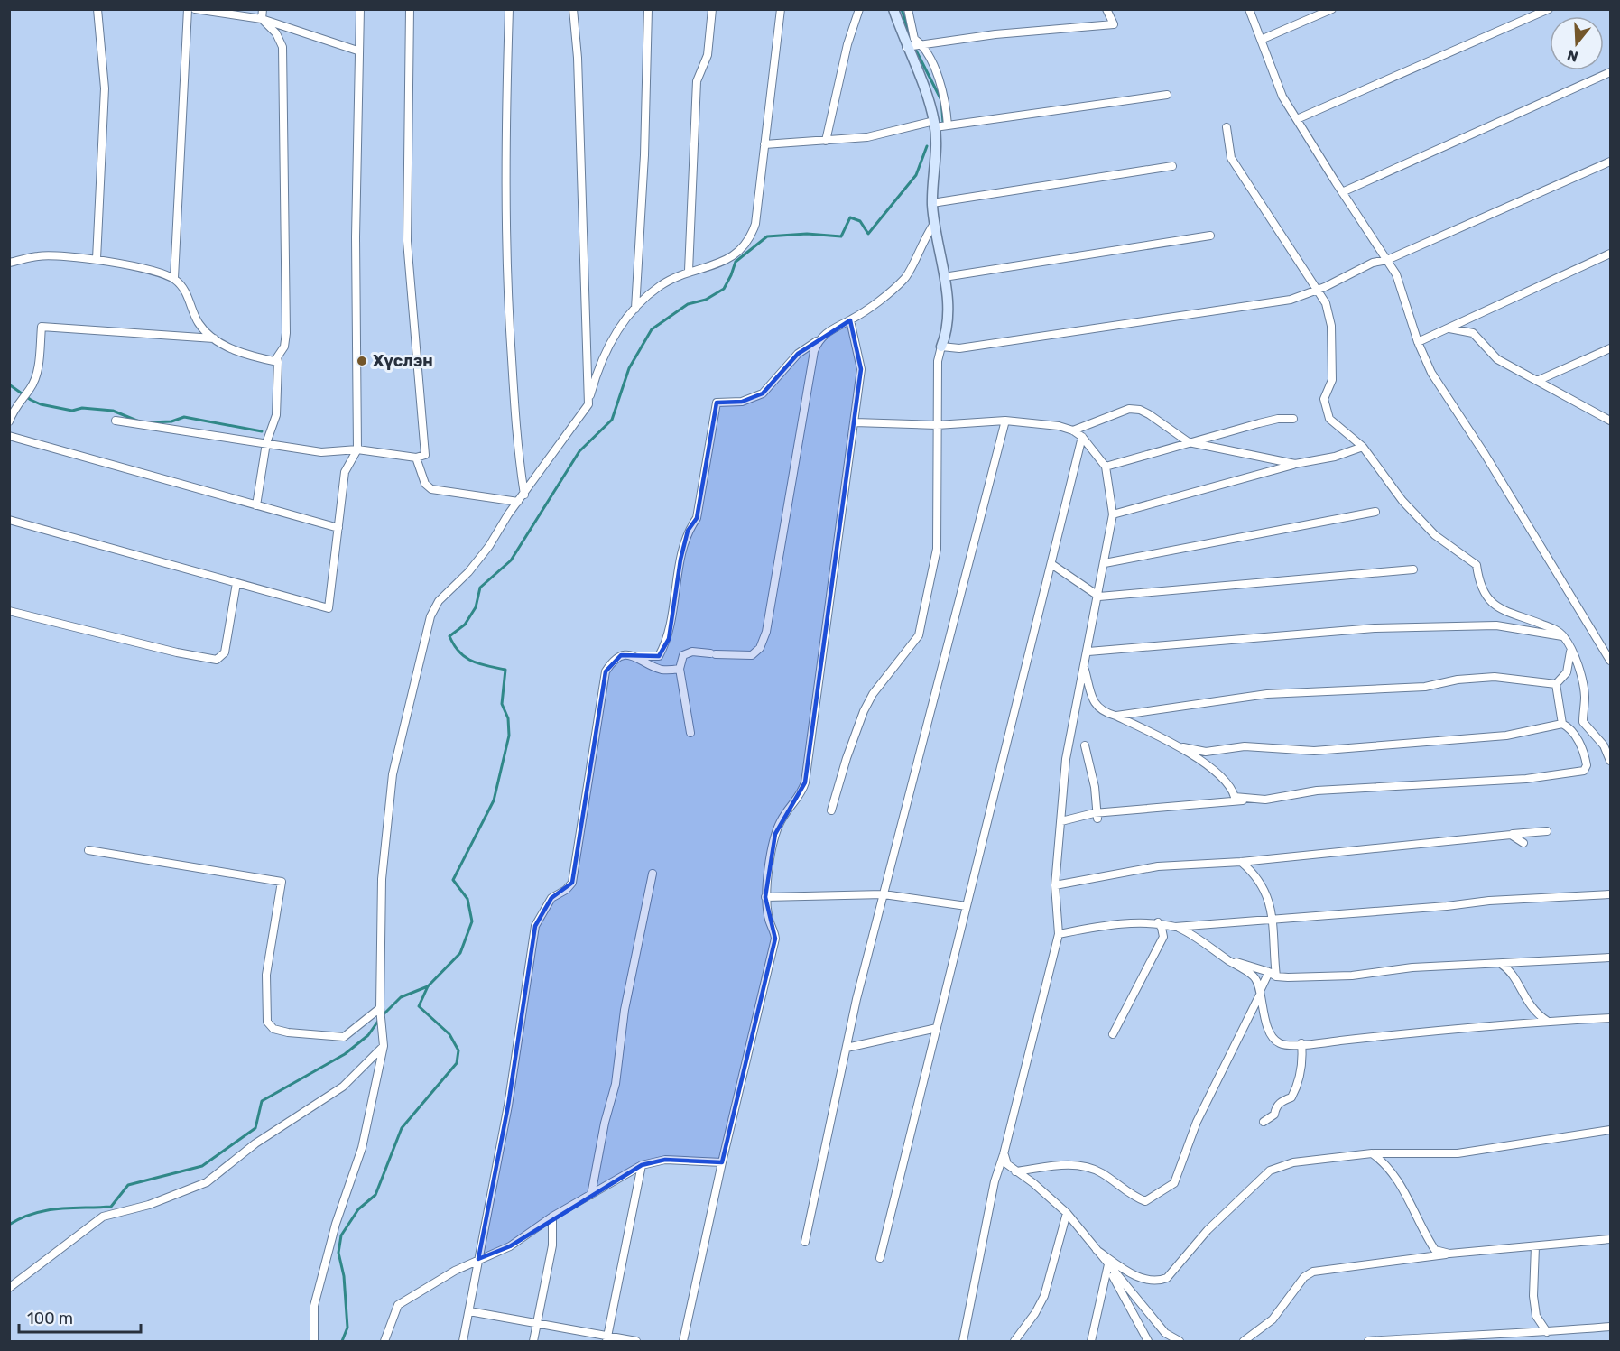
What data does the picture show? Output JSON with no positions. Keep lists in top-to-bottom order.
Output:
{
  "places": ["Хүслэн"],
  "scale_bar": "100 m",
  "north": "bottom"
}
